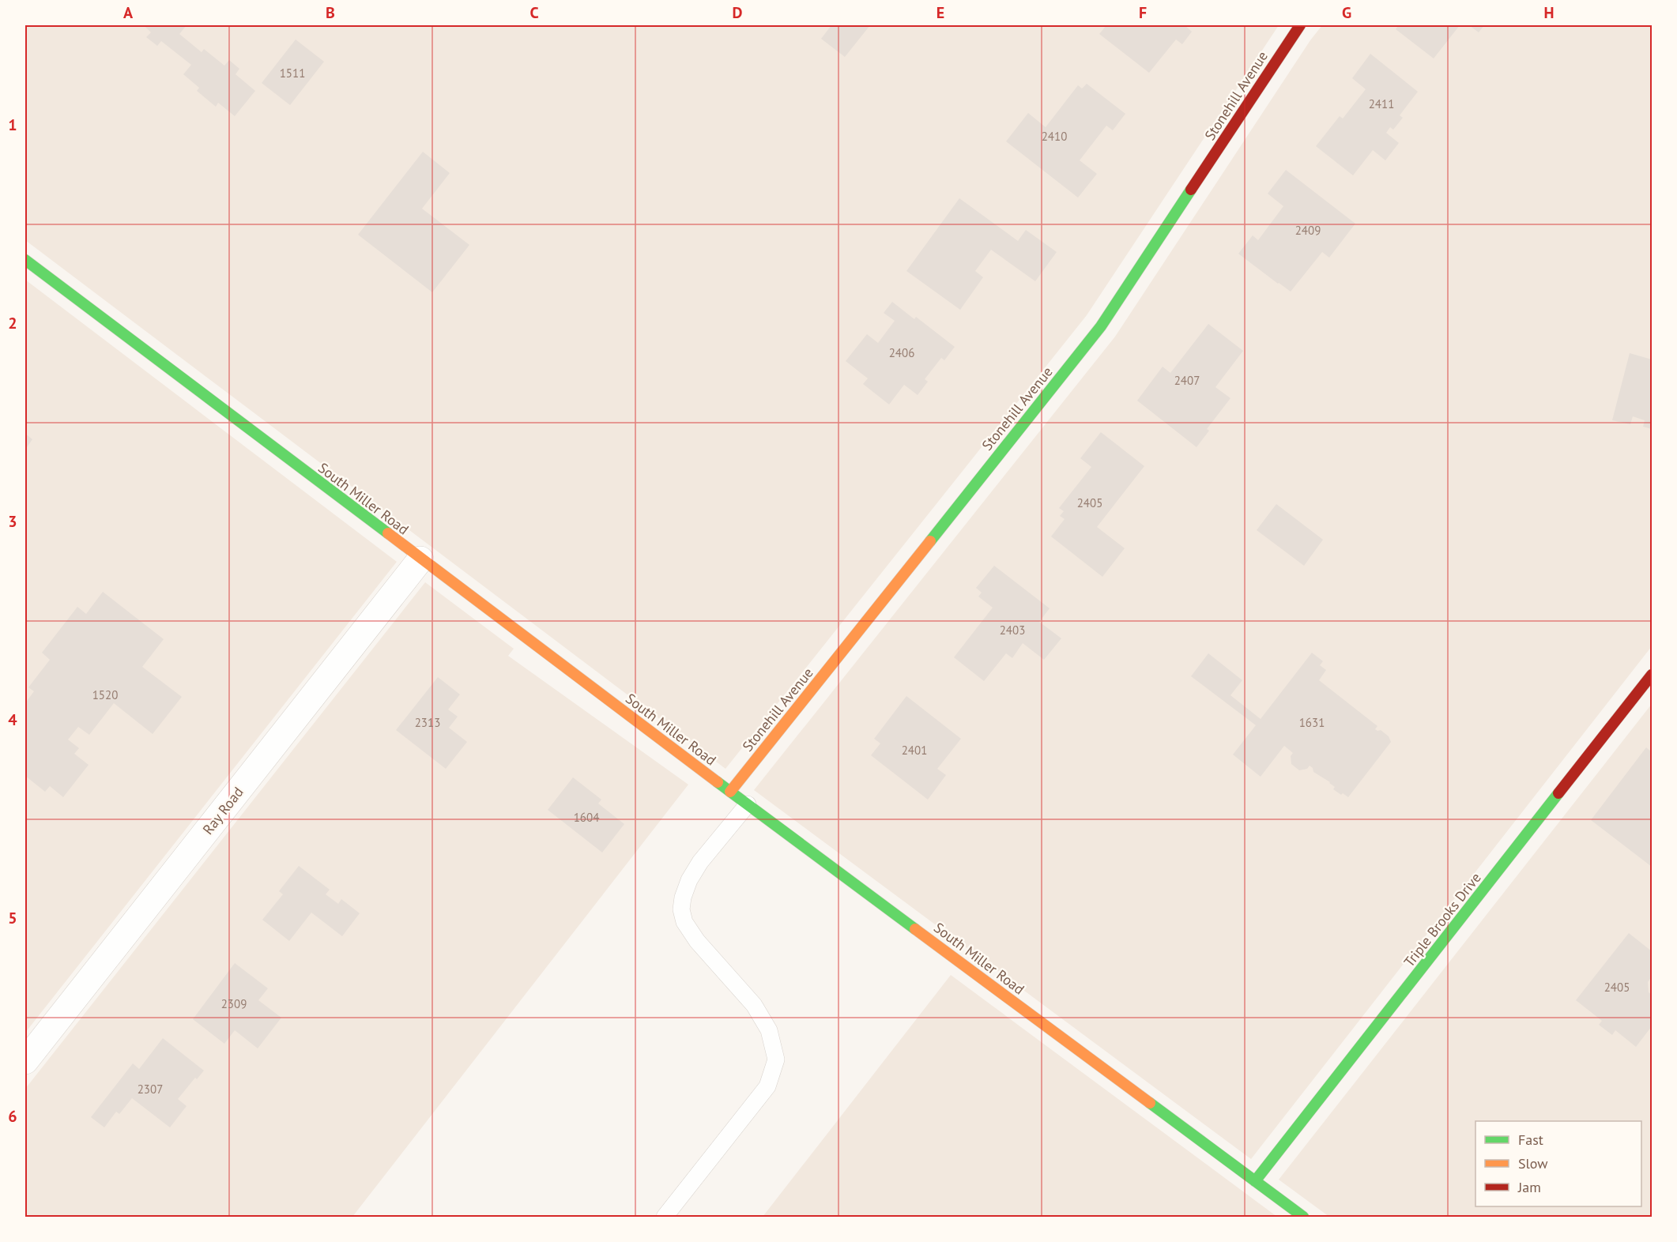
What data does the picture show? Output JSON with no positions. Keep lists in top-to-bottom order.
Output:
{
  "streets": {
    "street": [
      "Stonehill Avenue",
      "South Miller Road",
      "Ray Road",
      "Triple Brooks Drive"
    ]
  },
  "crossings": [
    ["Stonehill Avenue", "South Miller Road"],
    ["South Miller Road", "Ray Road"],
    ["South Miller Road", "Triple Brooks Drive"]
  ],
  "house_numbers": [
    "1511",
    "2411",
    "2410",
    "2409",
    "2406",
    "2407",
    "2405",
    "2403",
    "1520",
    "2313",
    "1631",
    "2401",
    "1604",
    "2405",
    "2309",
    "2307"
  ],
  "legend": ["Fast", "Slow", "Jam"],
  "grid": {
    "columns": [
      "A",
      "B",
      "C",
      "D",
      "E",
      "F",
      "G",
      "H"
    ],
    "rows": [
      "1",
      "2",
      "3",
      "4",
      "5",
      "6"
    ]
  }
}
